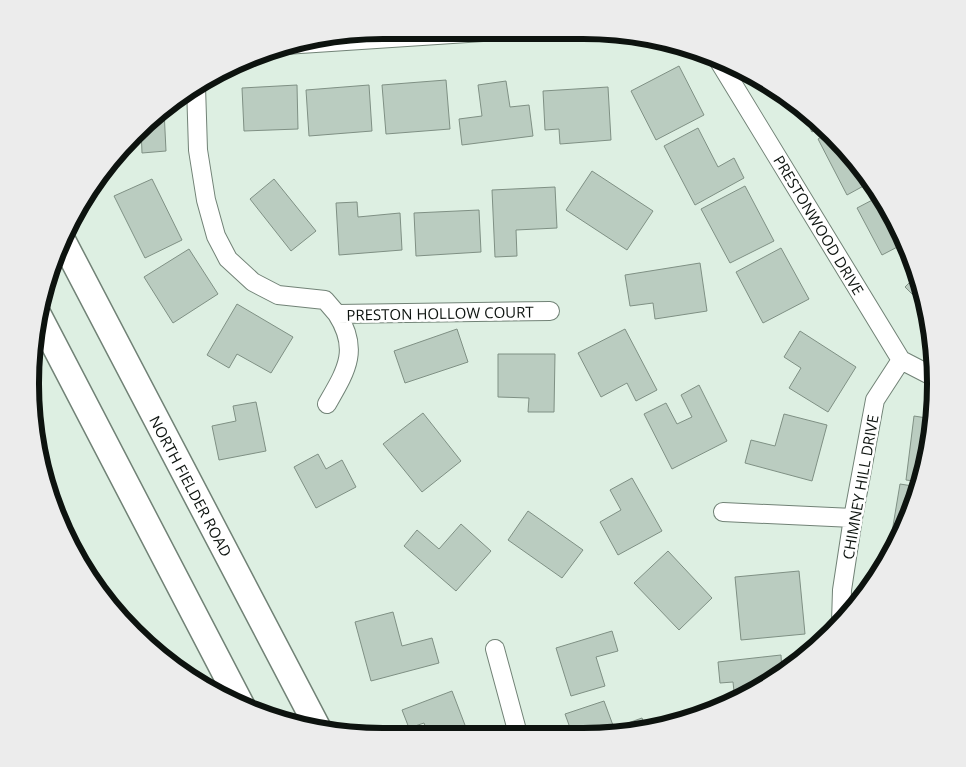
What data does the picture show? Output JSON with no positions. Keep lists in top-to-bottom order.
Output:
{
  "streets": {
    "main road": ["NORTH FIELDER ROAD"],
    "street": ["PRESTONWOOD DRIVE", "PRESTON HOLLOW COURT", "CHIMNEY HILL DRIVE"]
  },
  "crossings": [
    ["PRESTONWOOD DRIVE", "CHIMNEY HILL DRIVE"]
  ]
}
